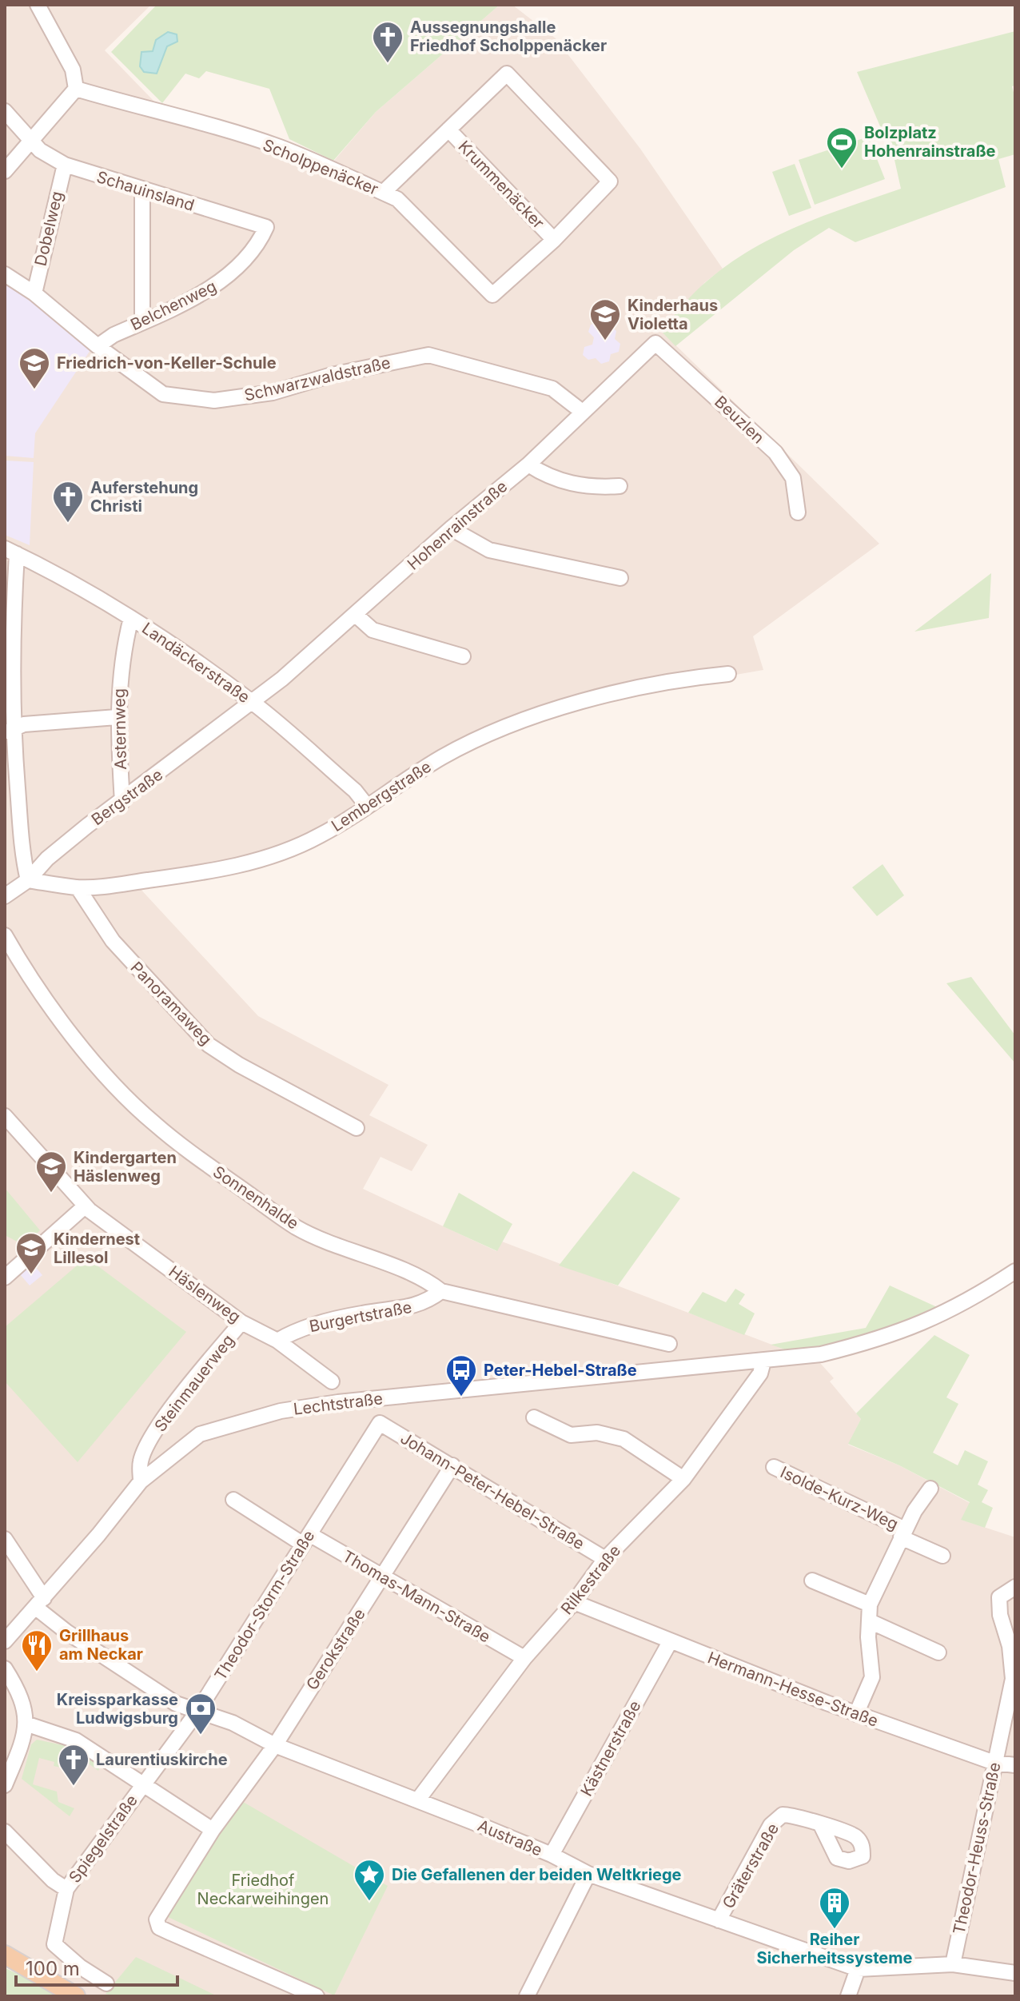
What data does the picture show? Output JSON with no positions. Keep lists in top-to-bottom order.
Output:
{
  "streets": {
    "street": [
      "Scholppenäcker",
      "Krummenäcker",
      "Schauinsland",
      "Dobelweg",
      "Belchenweg",
      "Schwarzwaldstraße",
      "Beuzlen",
      "Hohenrainstraße",
      "Landäckerstraße",
      "Asternweg",
      "Lembergstraße",
      "Bergstraße",
      "Panoramaweg",
      "Sonnenhalde",
      "Häslenweg",
      "Burgertstraße",
      "Steinmauerweg",
      "Lechtstraße",
      "Johann-Peter-Hebel-Straße",
      "Isolde-Kurz-Weg",
      "Rilkestraße",
      "Thomas-Mann-Straße",
      "Theodor-Storm-Straße",
      "Gerokstraße",
      "Hermann-Hesse-Straße",
      "Kästnerstraße",
      "Austraße",
      "Spiegelstraße",
      "Theodor-Heuss-Straße",
      "Gräterstraße"
    ]
  },
  "crossings": [
    ["Scholppenäcker", "Krummenäcker"],
    ["Schauinsland", "Dobelweg"],
    ["Schauinsland", "Belchenweg"],
    ["Dobelweg", "Schwarzwaldstraße"],
    ["Belchenweg", "Schwarzwaldstraße"],
    ["Schwarzwaldstraße", "Hohenrainstraße"],
    ["Beuzlen", "Hohenrainstraße"],
    ["Hohenrainstraße", "Landäckerstraße"],
    ["Hohenrainstraße", "Bergstraße"],
    ["Landäckerstraße", "Asternweg"],
    ["Landäckerstraße", "Lembergstraße"],
    ["Landäckerstraße", "Bergstraße"],
    ["Asternweg", "Bergstraße"],
    ["Lembergstraße", "Bergstraße"],
    ["Lembergstraße", "Panoramaweg"],
    ["Sonnenhalde", "Burgertstraße"],
    ["Häslenweg", "Burgertstraße"],
    ["Häslenweg", "Steinmauerweg"],
    ["Steinmauerweg", "Lechtstraße"],
    ["Lechtstraße", "Rilkestraße"],
    ["Lechtstraße", "Austraße"],
    ["Johann-Peter-Hebel-Straße", "Rilkestraße"],
    ["Johann-Peter-Hebel-Straße", "Theodor-Storm-Straße"],
    ["Johann-Peter-Hebel-Straße", "Gerokstraße"],
    ["Rilkestraße", "Thomas-Mann-Straße"],
    ["Rilkestraße", "Hermann-Hesse-Straße"],
    ["Rilkestraße", "Austraße"],
    ["Thomas-Mann-Straße", "Theodor-Storm-Straße"],
    ["Thomas-Mann-Straße", "Gerokstraße"],
    ["Theodor-Storm-Straße", "Austraße"],
    ["Theodor-Storm-Straße", "Spiegelstraße"],
    ["Gerokstraße", "Austraße"],
    ["Hermann-Hesse-Straße", "Kästnerstraße"],
    ["Hermann-Hesse-Straße", "Theodor-Heuss-Straße"],
    ["Kästnerstraße", "Austraße"],
    ["Austraße", "Theodor-Heuss-Straße"],
    ["Austraße", "Gräterstraße"]
  ],
  "parks": ["Friedhof Neckarweihingen"],
  "places": {
    "church": ["Aussegnungshalle Friedhof Scholppenäcker", "Auferstehung Christi", "Laurentiuskirche"],
    "sports": ["Bolzplatz Hohenrainstraße"],
    "school or university": [
      "Kinderhaus Violetta",
      "Friedrich-von-Keller-Schule",
      "Kindergarten Häslenweg",
      "Kindernest Lillesol"
    ],
    "bus stop": ["Peter-Hebel-Straße"],
    "restaurant": ["Grillhaus am Neckar"],
    "bank": ["Kreissparkasse Ludwigsburg"],
    "place": ["Die Gefallenen der beiden Weltkriege"],
    "building": ["Reiher Sicherheitssysteme"]
  },
  "scale_bar": "100 m"
}
